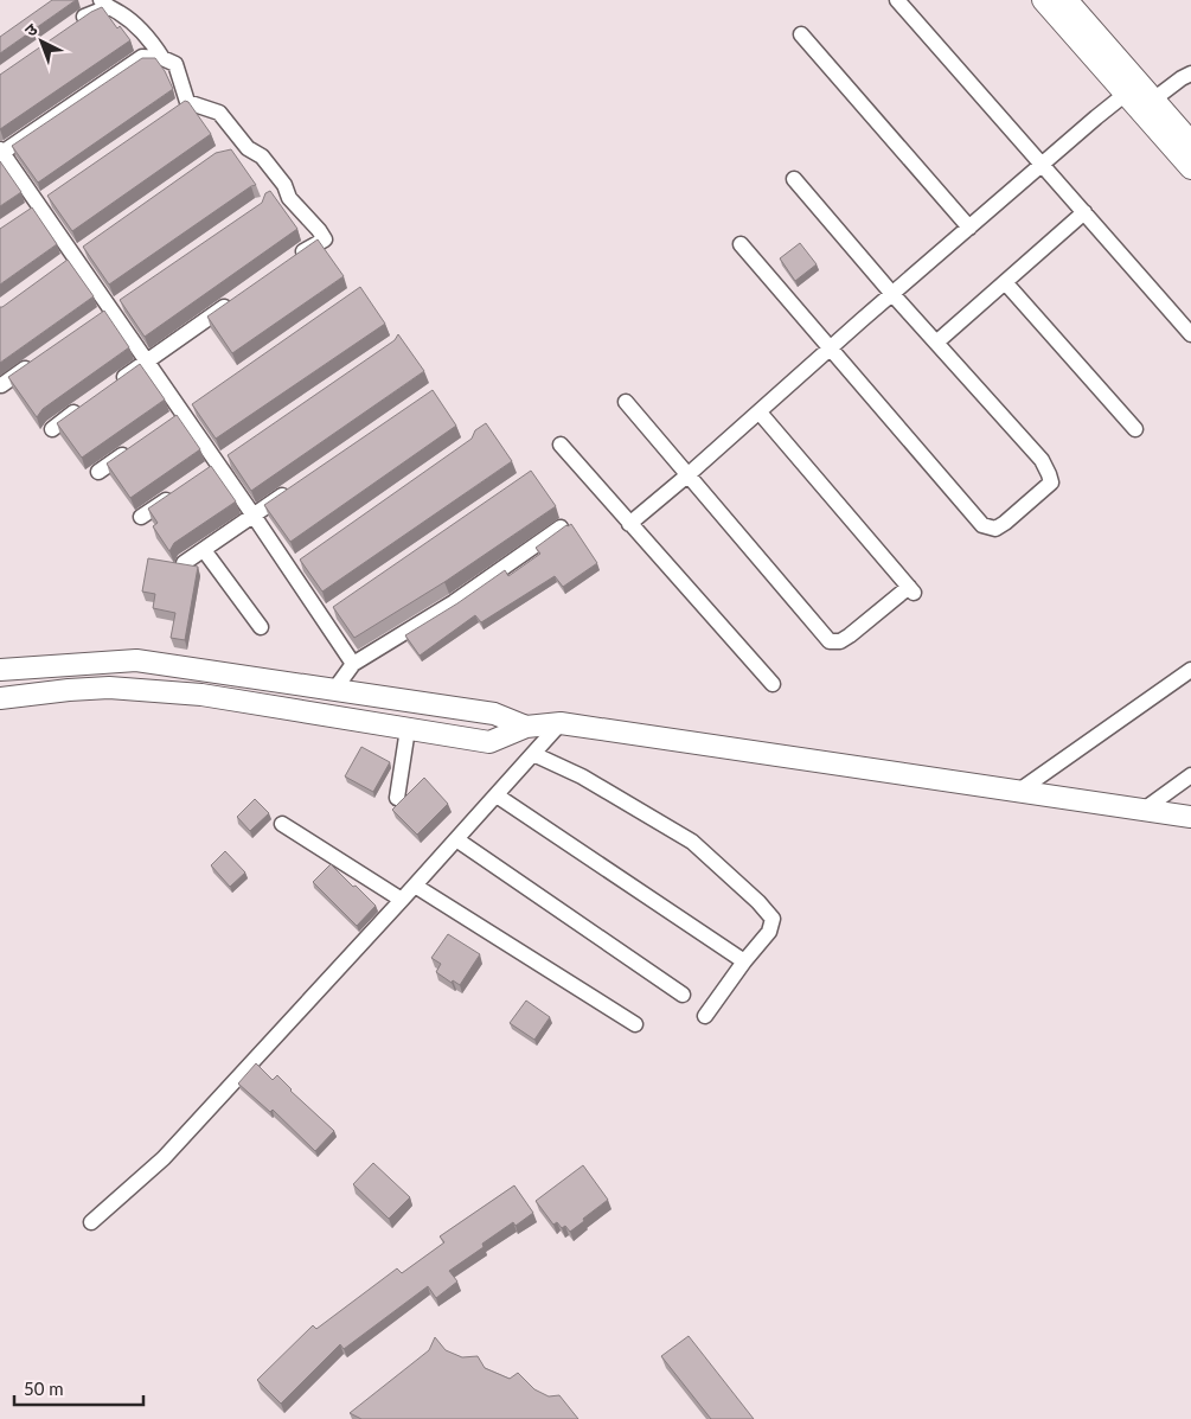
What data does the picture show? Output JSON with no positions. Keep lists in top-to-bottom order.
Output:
{
  "scale_bar": "50 m",
  "north": "top left"
}
